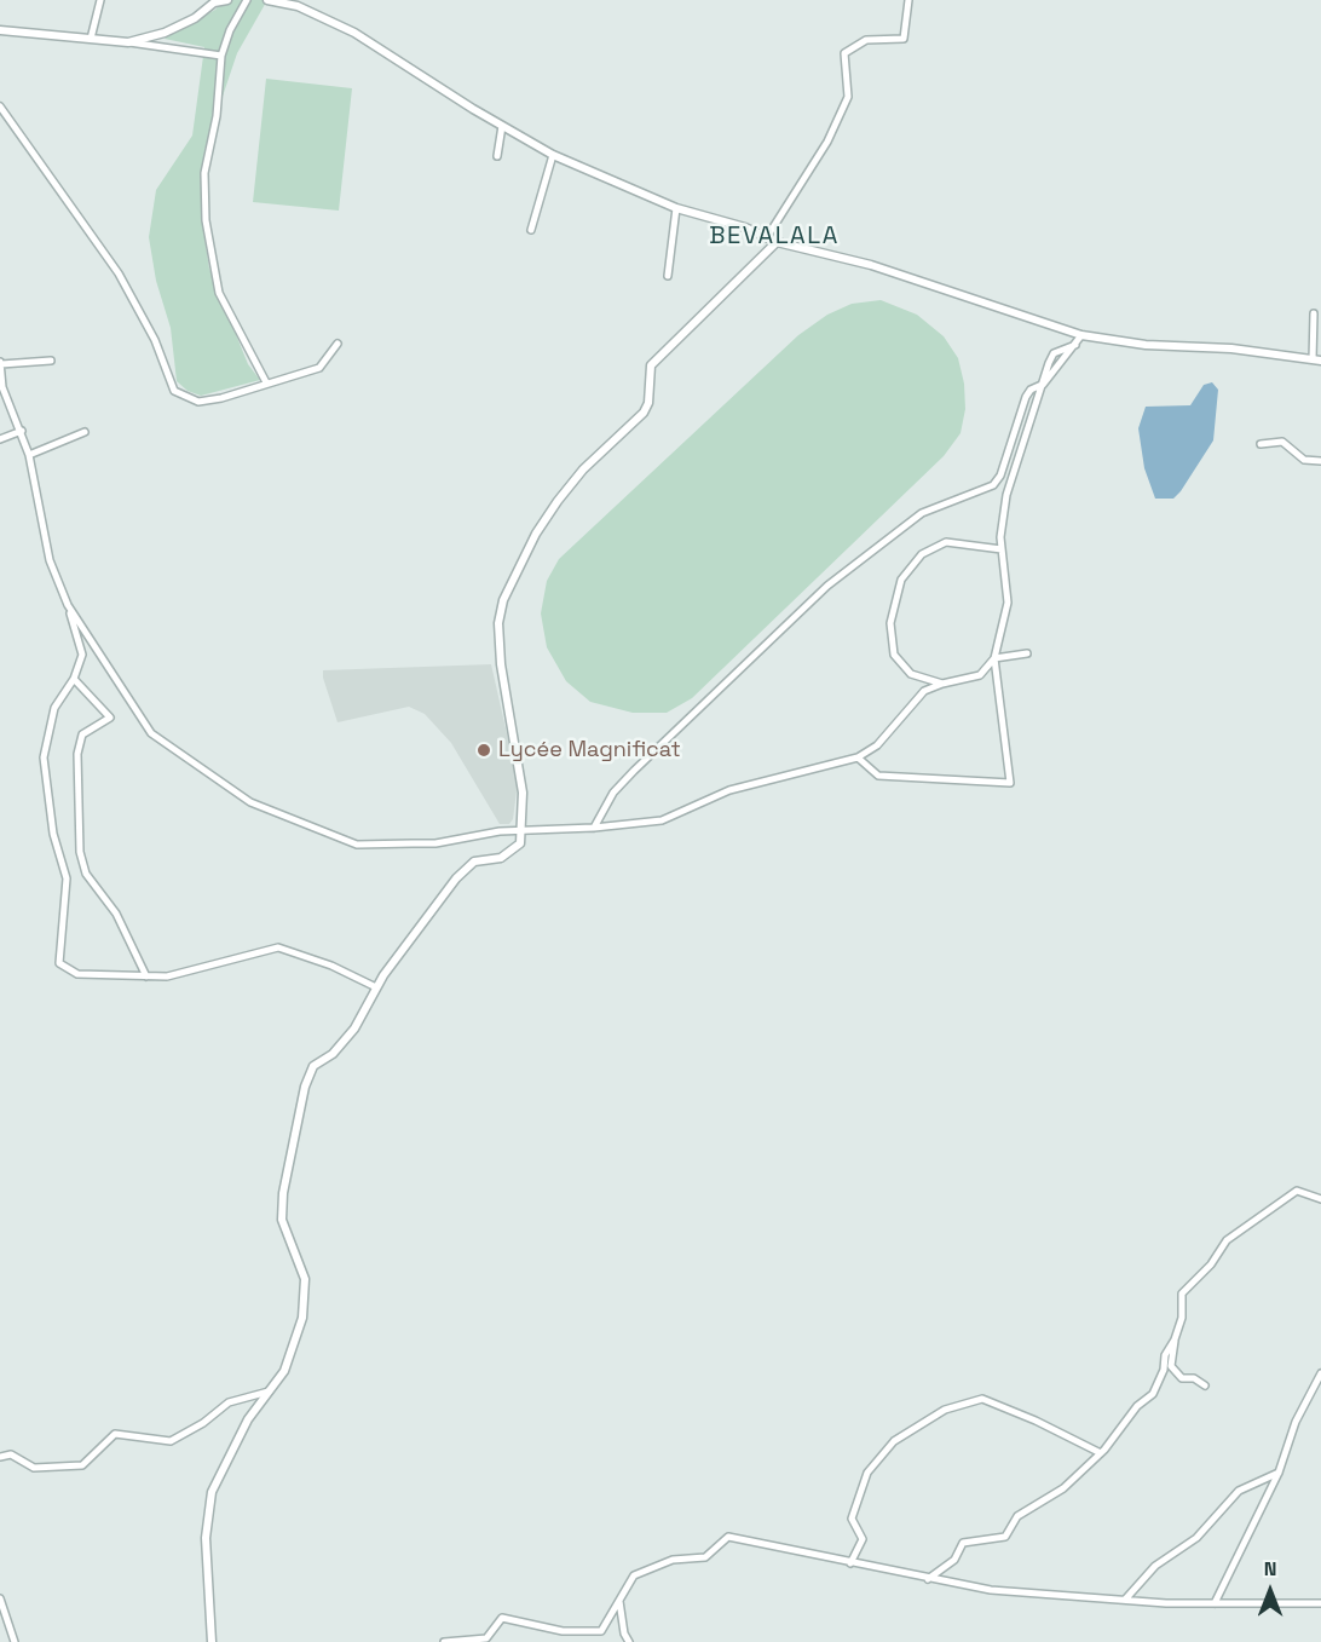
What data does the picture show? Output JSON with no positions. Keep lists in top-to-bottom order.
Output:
{
  "districts": ["BEVALALA"],
  "places": ["Lycée Magnificat"],
  "north": "top"
}
